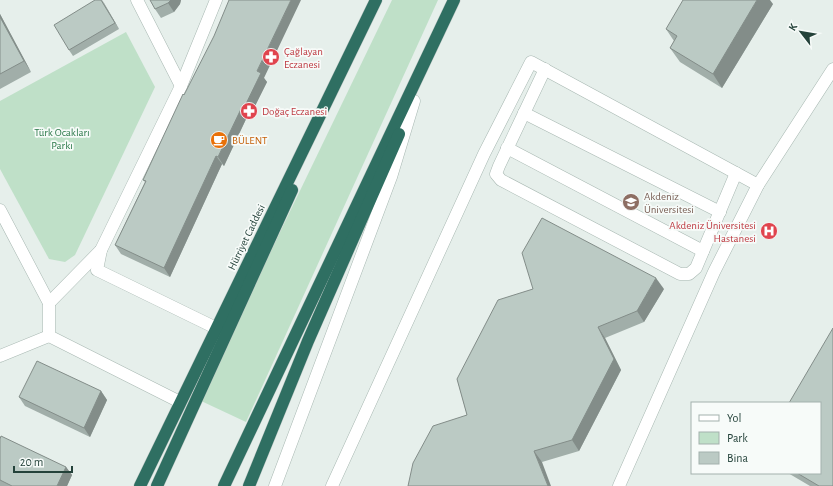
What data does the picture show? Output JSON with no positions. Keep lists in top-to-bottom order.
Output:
{
  "streets": {
    "highway": ["Hürriyet Caddesi"]
  },
  "parks": ["Türk Ocakları Parkı"],
  "places": {
    "pharmacy": ["Çağlayan Eczanesi", "Doğaç Eczanesi"],
    "cafe": ["BÜLENT"],
    "school or university": ["Akdeniz Üniversitesi"],
    "hospital": ["Akdeniz Üniversitesi Hastanesi"]
  },
  "legend": ["Yol", "Park", "Bina"],
  "scale_bar": "20 m",
  "north": "top left"
}
